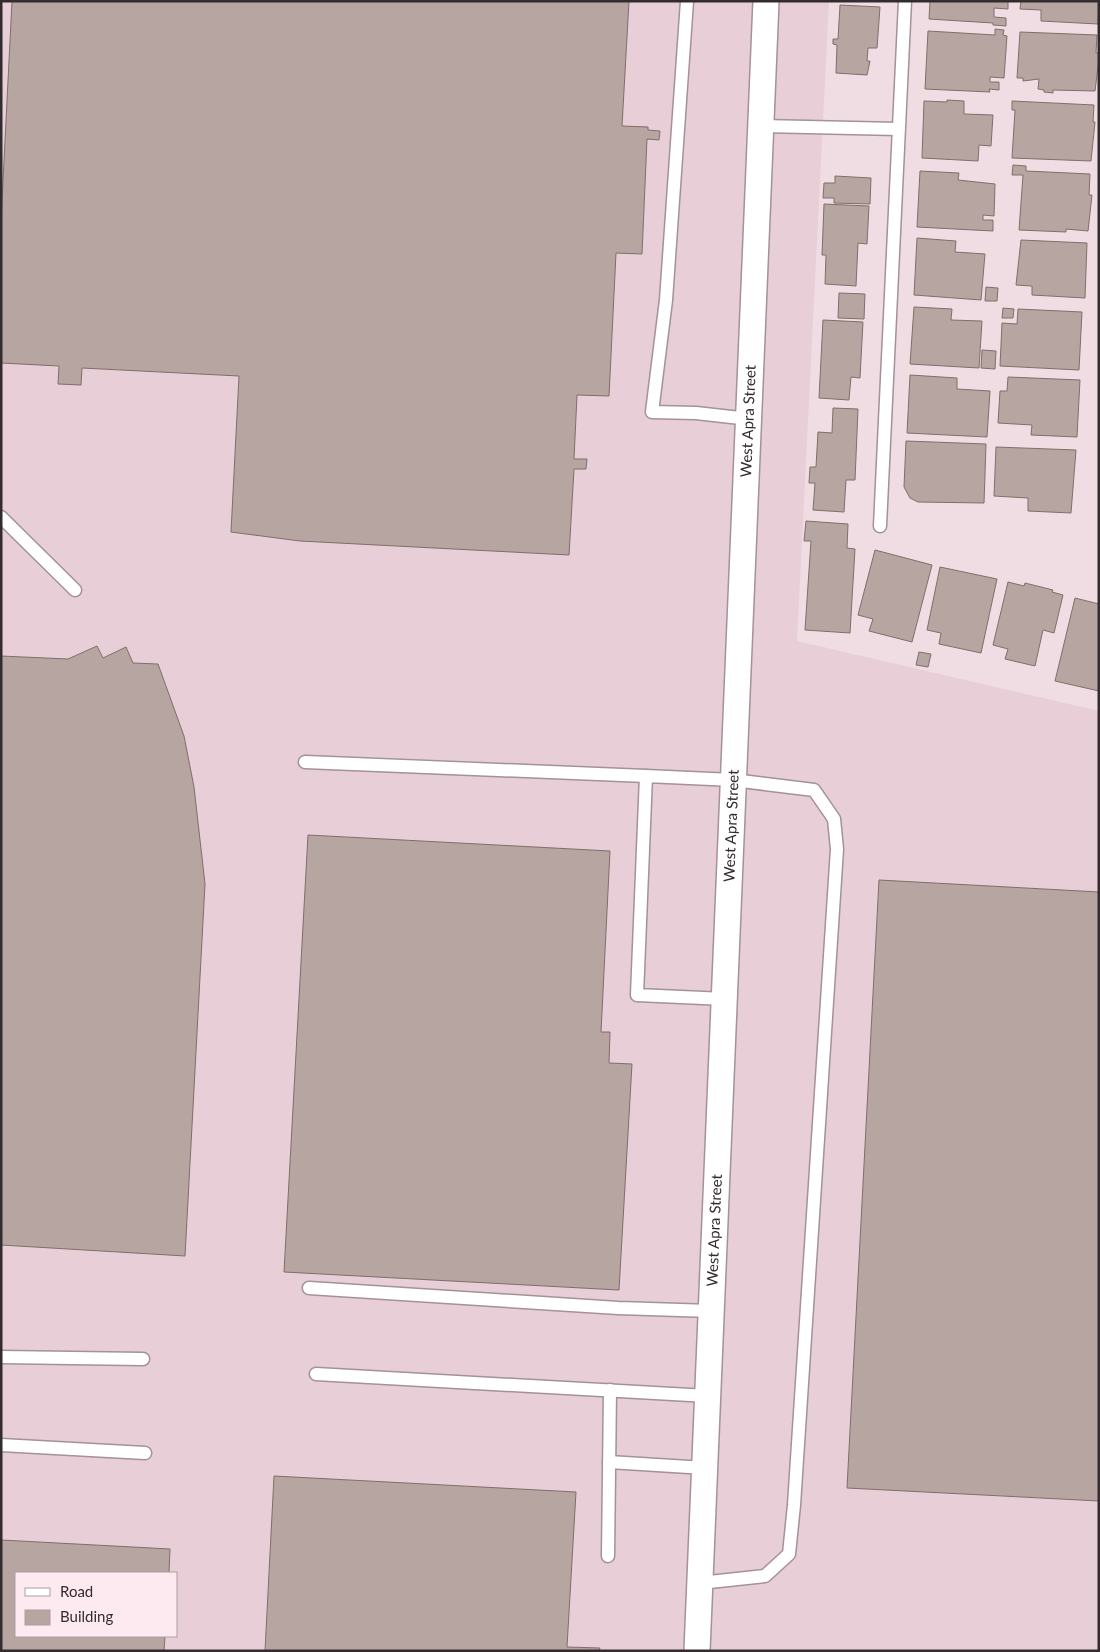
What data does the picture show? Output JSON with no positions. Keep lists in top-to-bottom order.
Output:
{
  "streets": {
    "street": ["West Apra Street"]
  },
  "legend": ["Road", "Building"]
}
